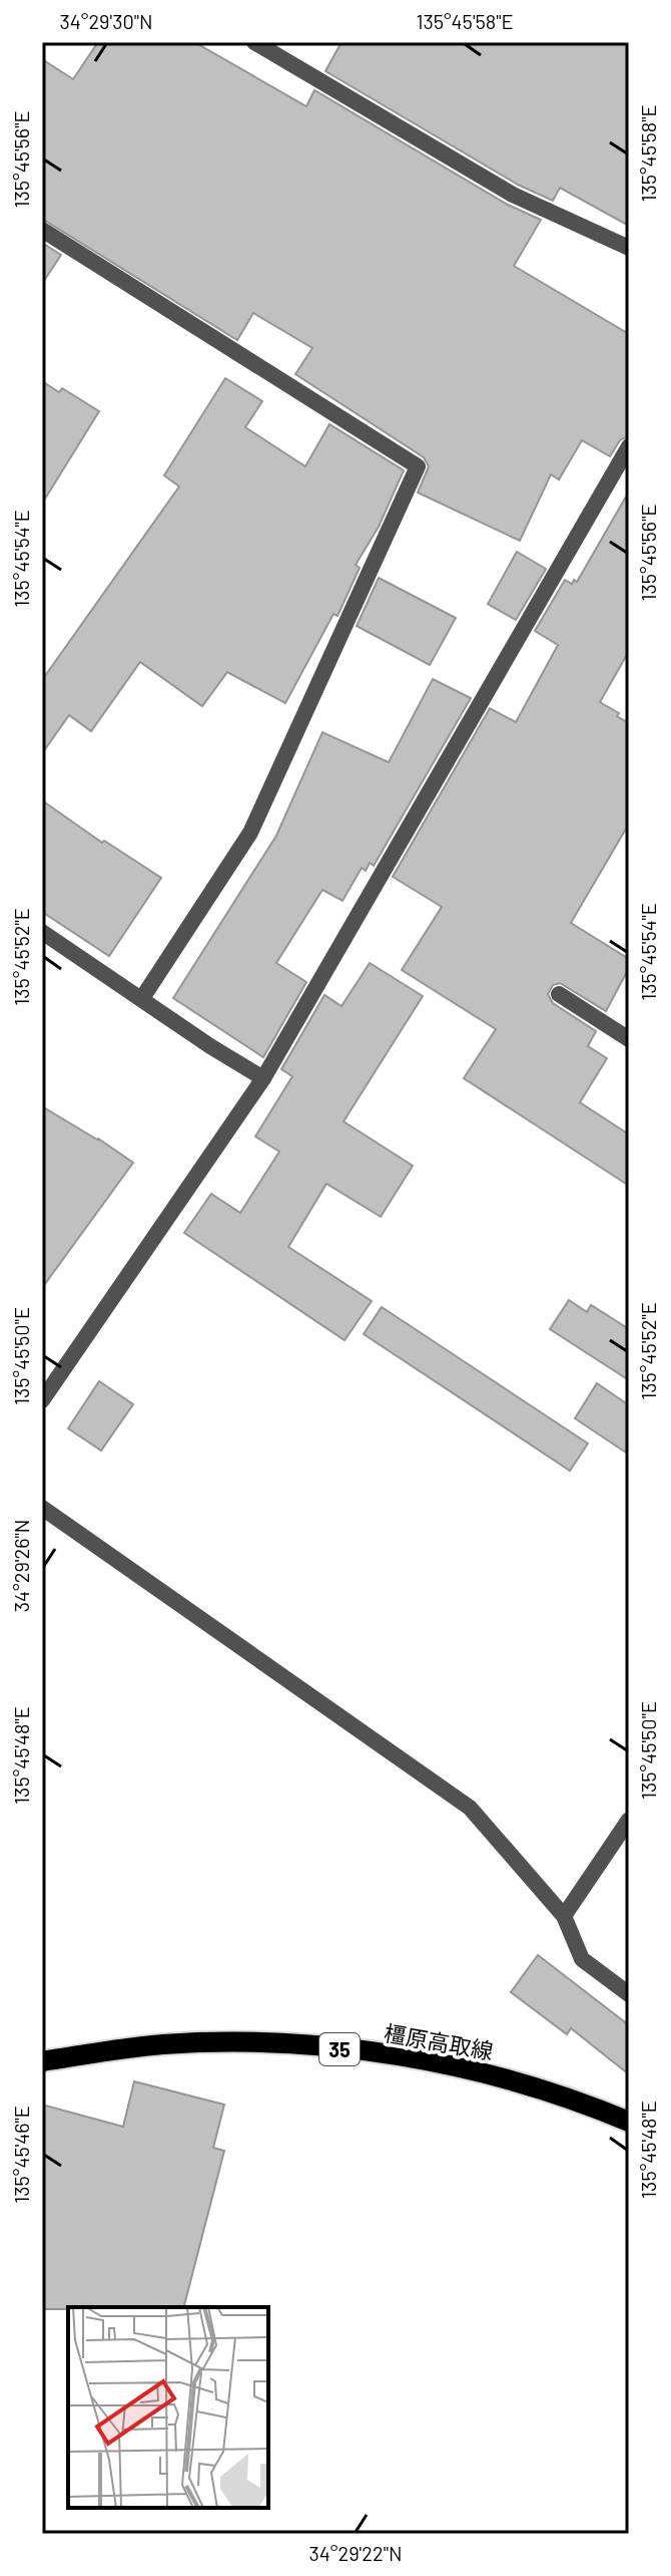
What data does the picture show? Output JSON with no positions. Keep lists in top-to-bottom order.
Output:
{
  "streets": {
    "main road": ["橿原高取線", "35"]
  },
  "coordinates": [
    "34°29'30\"N",
    "135°45'58\"E",
    "135°45'56\"E",
    "135°45'54\"E",
    "135°45'52\"E",
    "135°45'50\"E",
    "34°29'26\"N",
    "135°45'48\"E",
    "135°45'46\"E",
    "34°29'22\"N"
  ]
}
